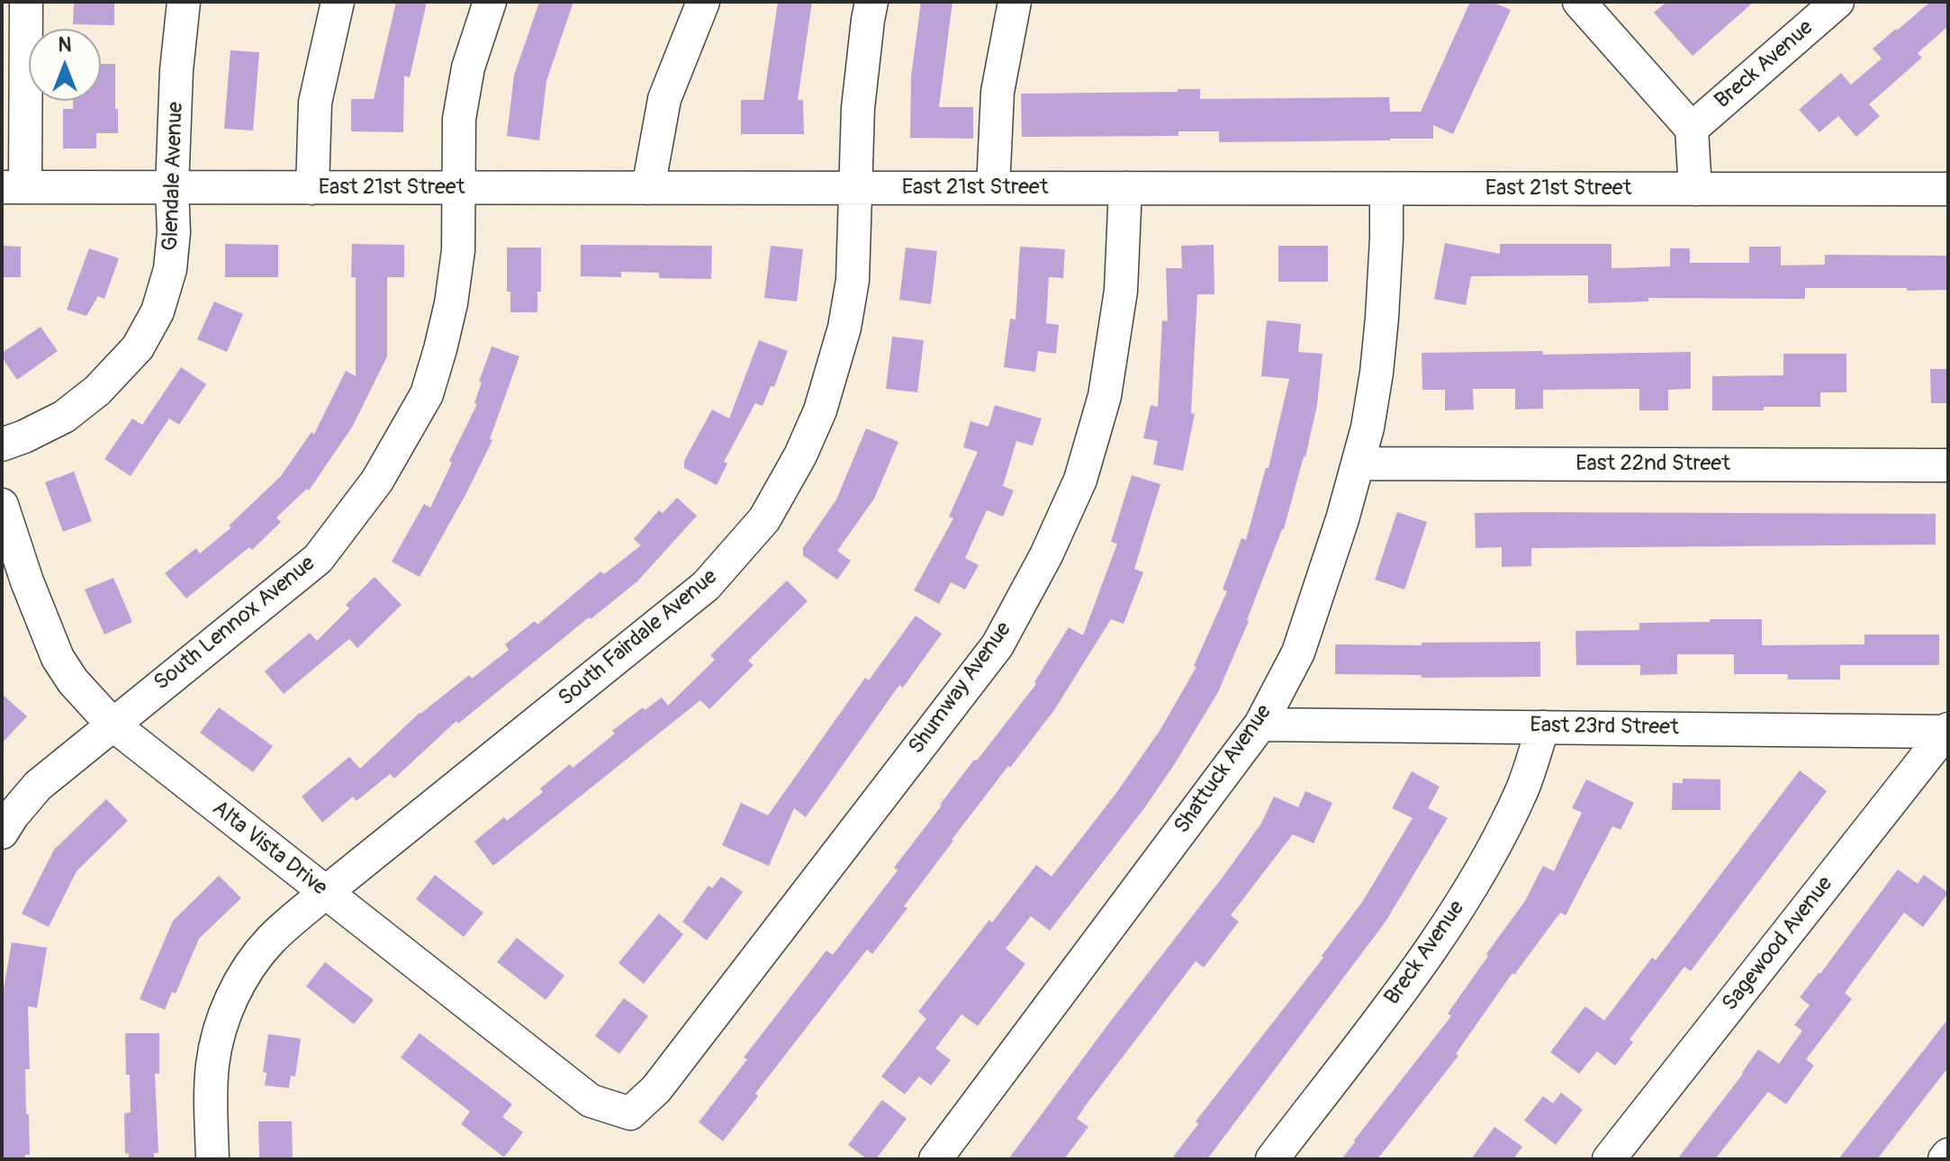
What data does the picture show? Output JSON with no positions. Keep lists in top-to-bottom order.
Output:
{
  "streets": {
    "street": [
      "Breck Avenue",
      "Glendale Avenue",
      "East 21st Street",
      "East 22nd Street",
      "South Lennox Avenue",
      "South Fairdale Avenue",
      "Shumway Avenue",
      "East 23rd Street",
      "Shattuck Avenue",
      "Alta Vista Drive",
      "Sagewood Avenue"
    ]
  },
  "crossings": [
    ["Breck Avenue", "East 23rd Street"],
    ["Glendale Avenue", "East 21st Street"],
    ["East 21st Street", "South Lennox Avenue"],
    ["East 21st Street", "South Fairdale Avenue"],
    ["East 21st Street", "Shumway Avenue"],
    ["East 21st Street", "Shattuck Avenue"],
    ["East 22nd Street", "Shattuck Avenue"],
    ["South Lennox Avenue", "Alta Vista Drive"],
    ["South Fairdale Avenue", "Alta Vista Drive"],
    ["Shumway Avenue", "Alta Vista Drive"],
    ["East 23rd Street", "Shattuck Avenue"],
    ["East 23rd Street", "Sagewood Avenue"]
  ],
  "north": "top"
}
